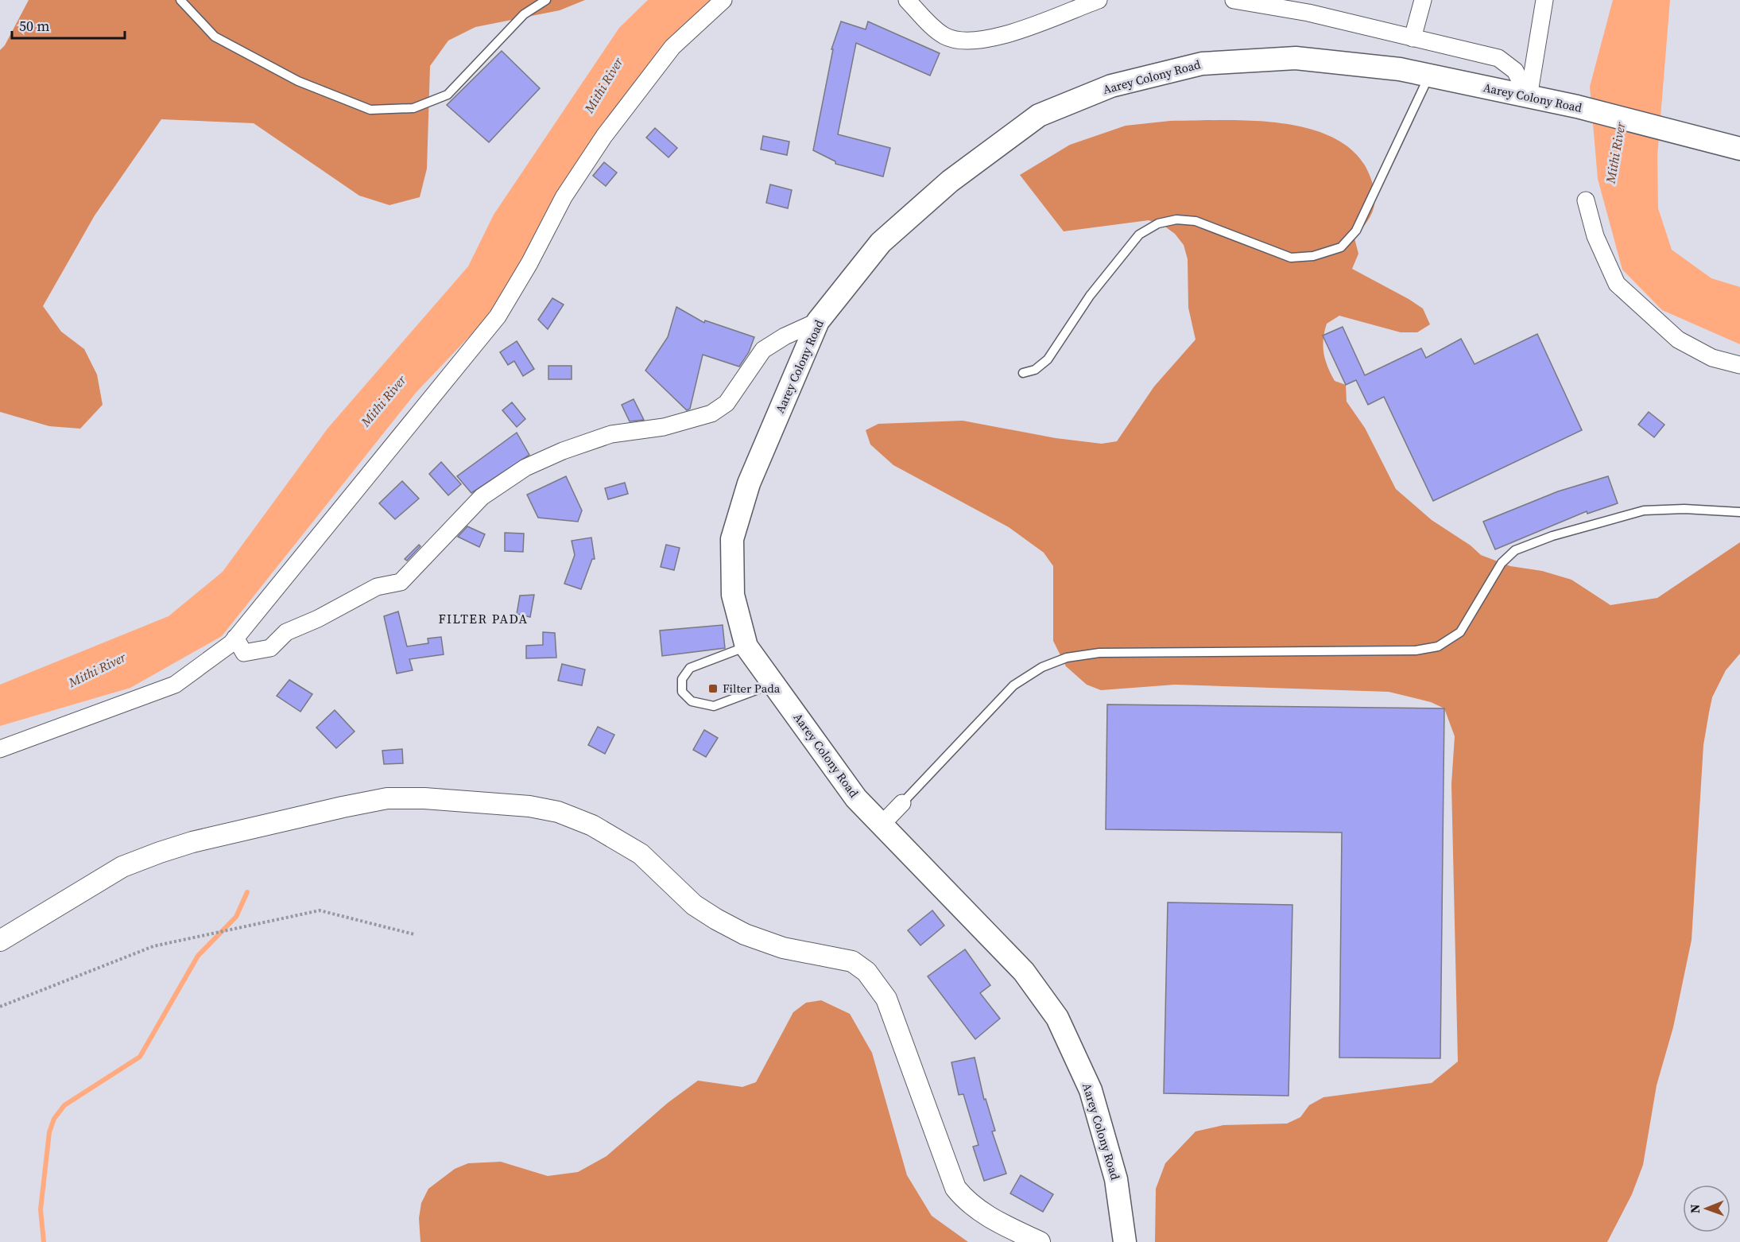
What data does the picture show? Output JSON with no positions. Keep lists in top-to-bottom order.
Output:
{
  "streets": {
    "main road": ["Aarey Colony Road"]
  },
  "districts": ["FILTER PADA"],
  "water": ["Mithi River"],
  "places": {
    "transit": ["Filter Pada"]
  },
  "scale_bar": "50 m",
  "north": "left"
}
